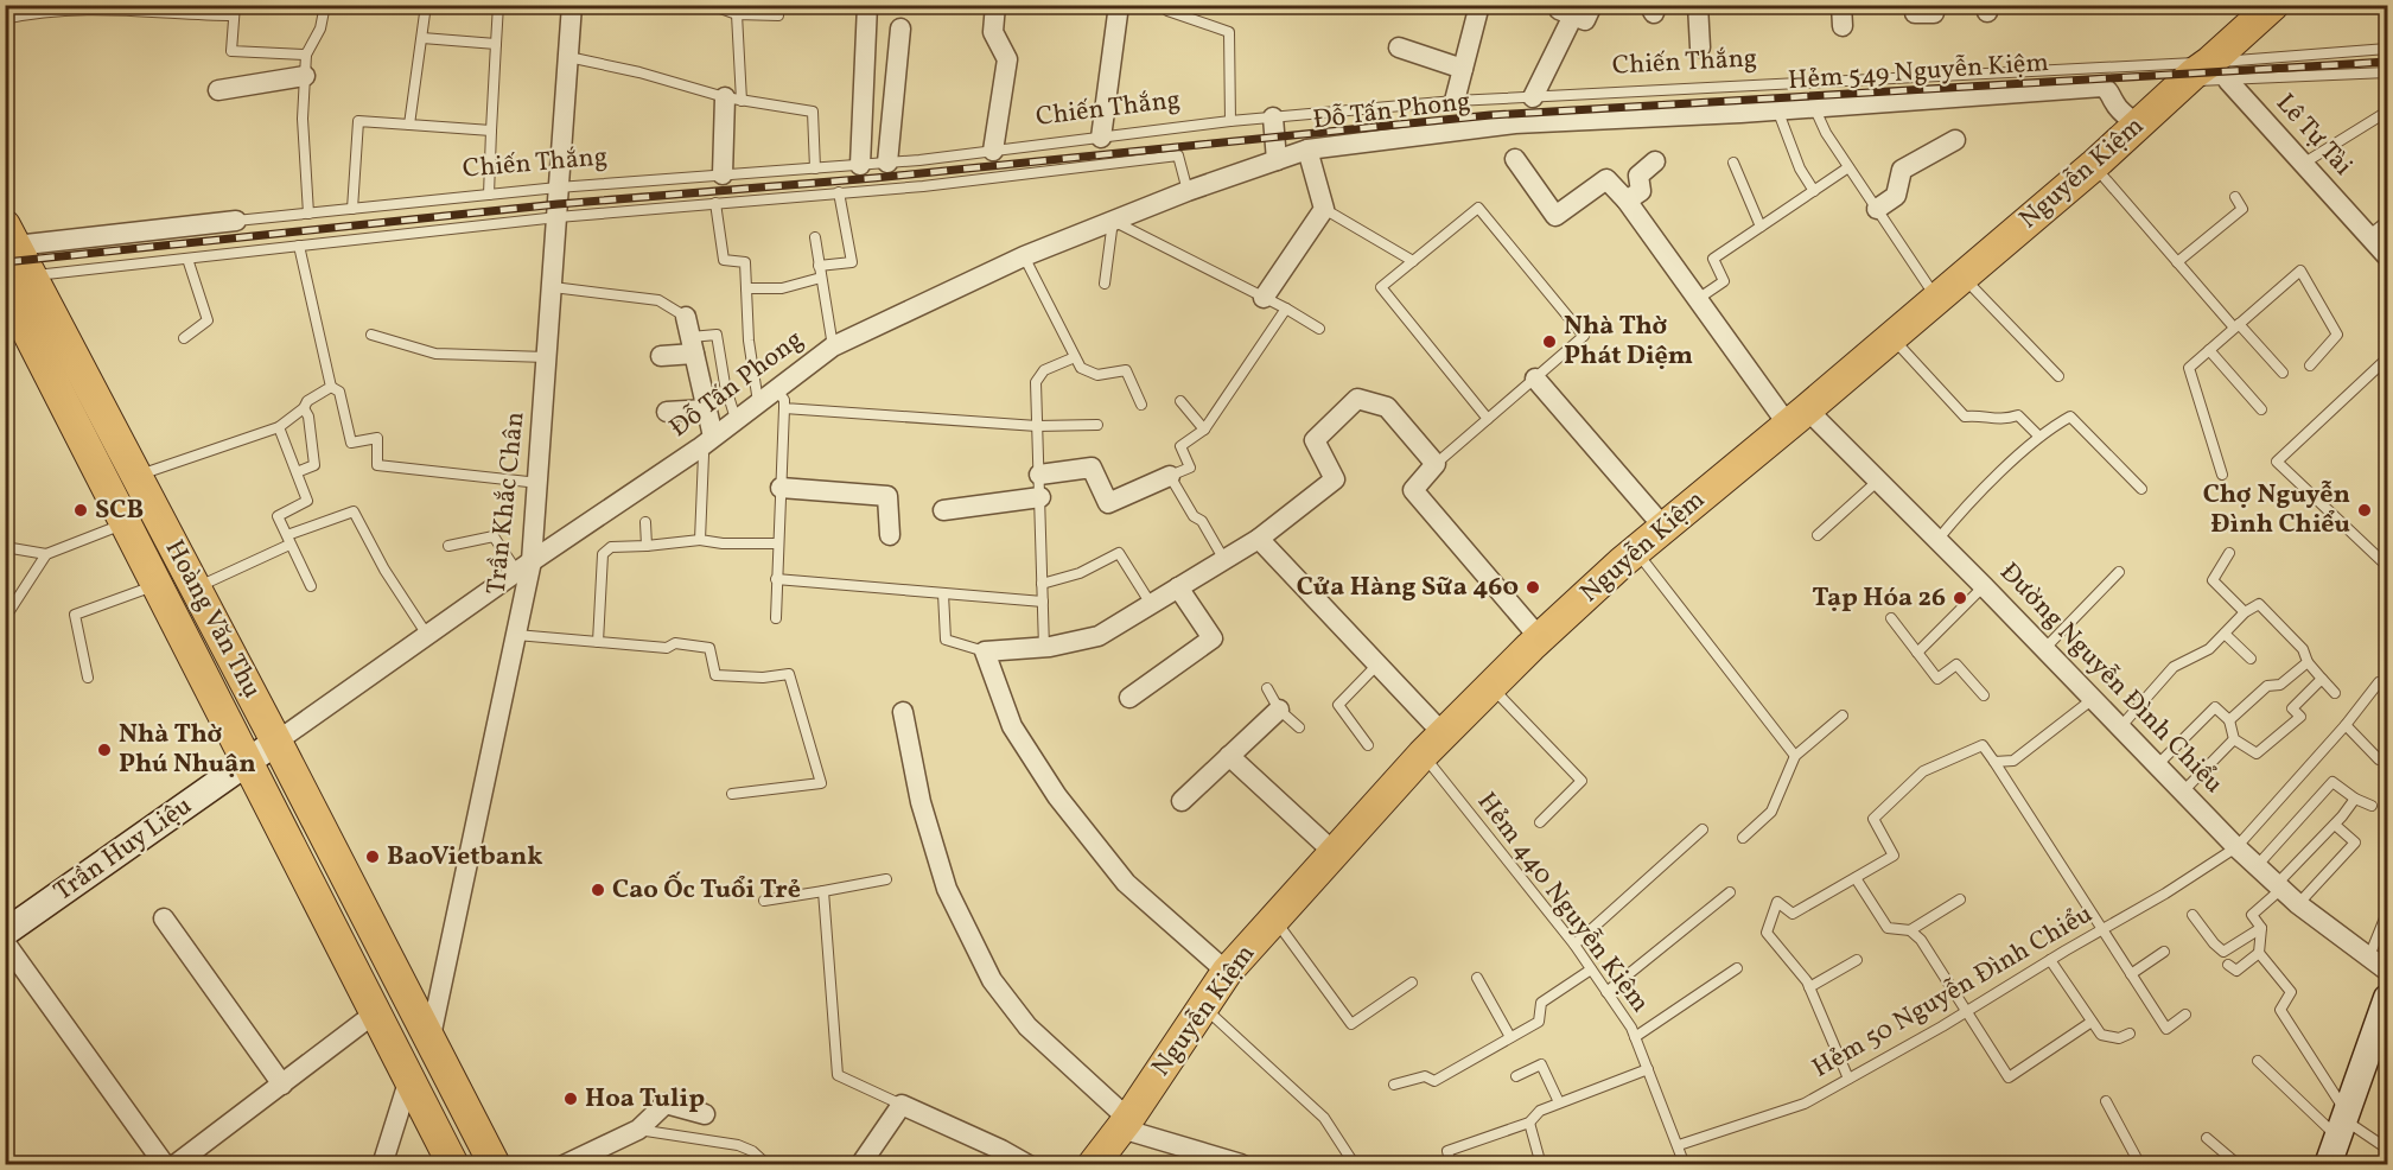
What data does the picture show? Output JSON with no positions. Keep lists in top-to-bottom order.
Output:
{
  "streets": {
    "main road": ["Nguyễn Kiệm", "Hoàng Văn Thụ"],
    "street": [
      "Chiến Thắng",
      "Hẻm 549 Nguyễn Kiệm",
      "Đỗ Tấn Phong",
      "Lê Tự Tài",
      "Trần Khắc Chân",
      "Đường Nguyễn Đình Chiểu",
      "Trần Huy Liệu"
    ],
    "lane": ["Hẻm 440 Nguyễn Kiệm", "Hẻm 50 Nguyễn Đình Chiểu"]
  },
  "crossings": [
    ["Chiến Thắng", "Đỗ Tấn Phong"],
    ["Chiến Thắng", "Lê Tự Tài"],
    ["Chiến Thắng", "Nguyễn Kiệm"],
    ["Chiến Thắng", "Trần Khắc Chân"],
    ["Chiến Thắng", "Hoàng Văn Thụ"],
    ["Hẻm 549 Nguyễn Kiệm", "Đỗ Tấn Phong"],
    ["Hẻm 549 Nguyễn Kiệm", "Nguyễn Kiệm"],
    ["Đỗ Tấn Phong", "Trần Khắc Chân"],
    ["Đỗ Tấn Phong", "Hoàng Văn Thụ"],
    ["Đỗ Tấn Phong", "Trần Huy Liệu"],
    ["Lê Tự Tài", "Nguyễn Kiệm"],
    ["Nguyễn Kiệm", "Đường Nguyễn Đình Chiểu"],
    ["Nguyễn Kiệm", "Hẻm 440 Nguyễn Kiệm"],
    ["Trần Khắc Chân", "Hoàng Văn Thụ"],
    ["Hoàng Văn Thụ", "Trần Huy Liệu"],
    ["Đường Nguyễn Đình Chiểu", "Hẻm 50 Nguyễn Đình Chiểu"],
    ["Hẻm 440 Nguyễn Kiệm", "Hẻm 50 Nguyễn Đình Chiểu"]
  ],
  "places": [
    "Nhà Thờ Phát Diệm",
    "SCB",
    "Chợ Nguyễn Đình Chiểu",
    "Cửa Hàng Sữa 460",
    "Tạp Hóa 26",
    "Nhà Thờ Phú Nhuận",
    "BaoVietbank",
    "Cao Ốc Tuổi Trẻ",
    "Hoa Tulip"
  ]
}
